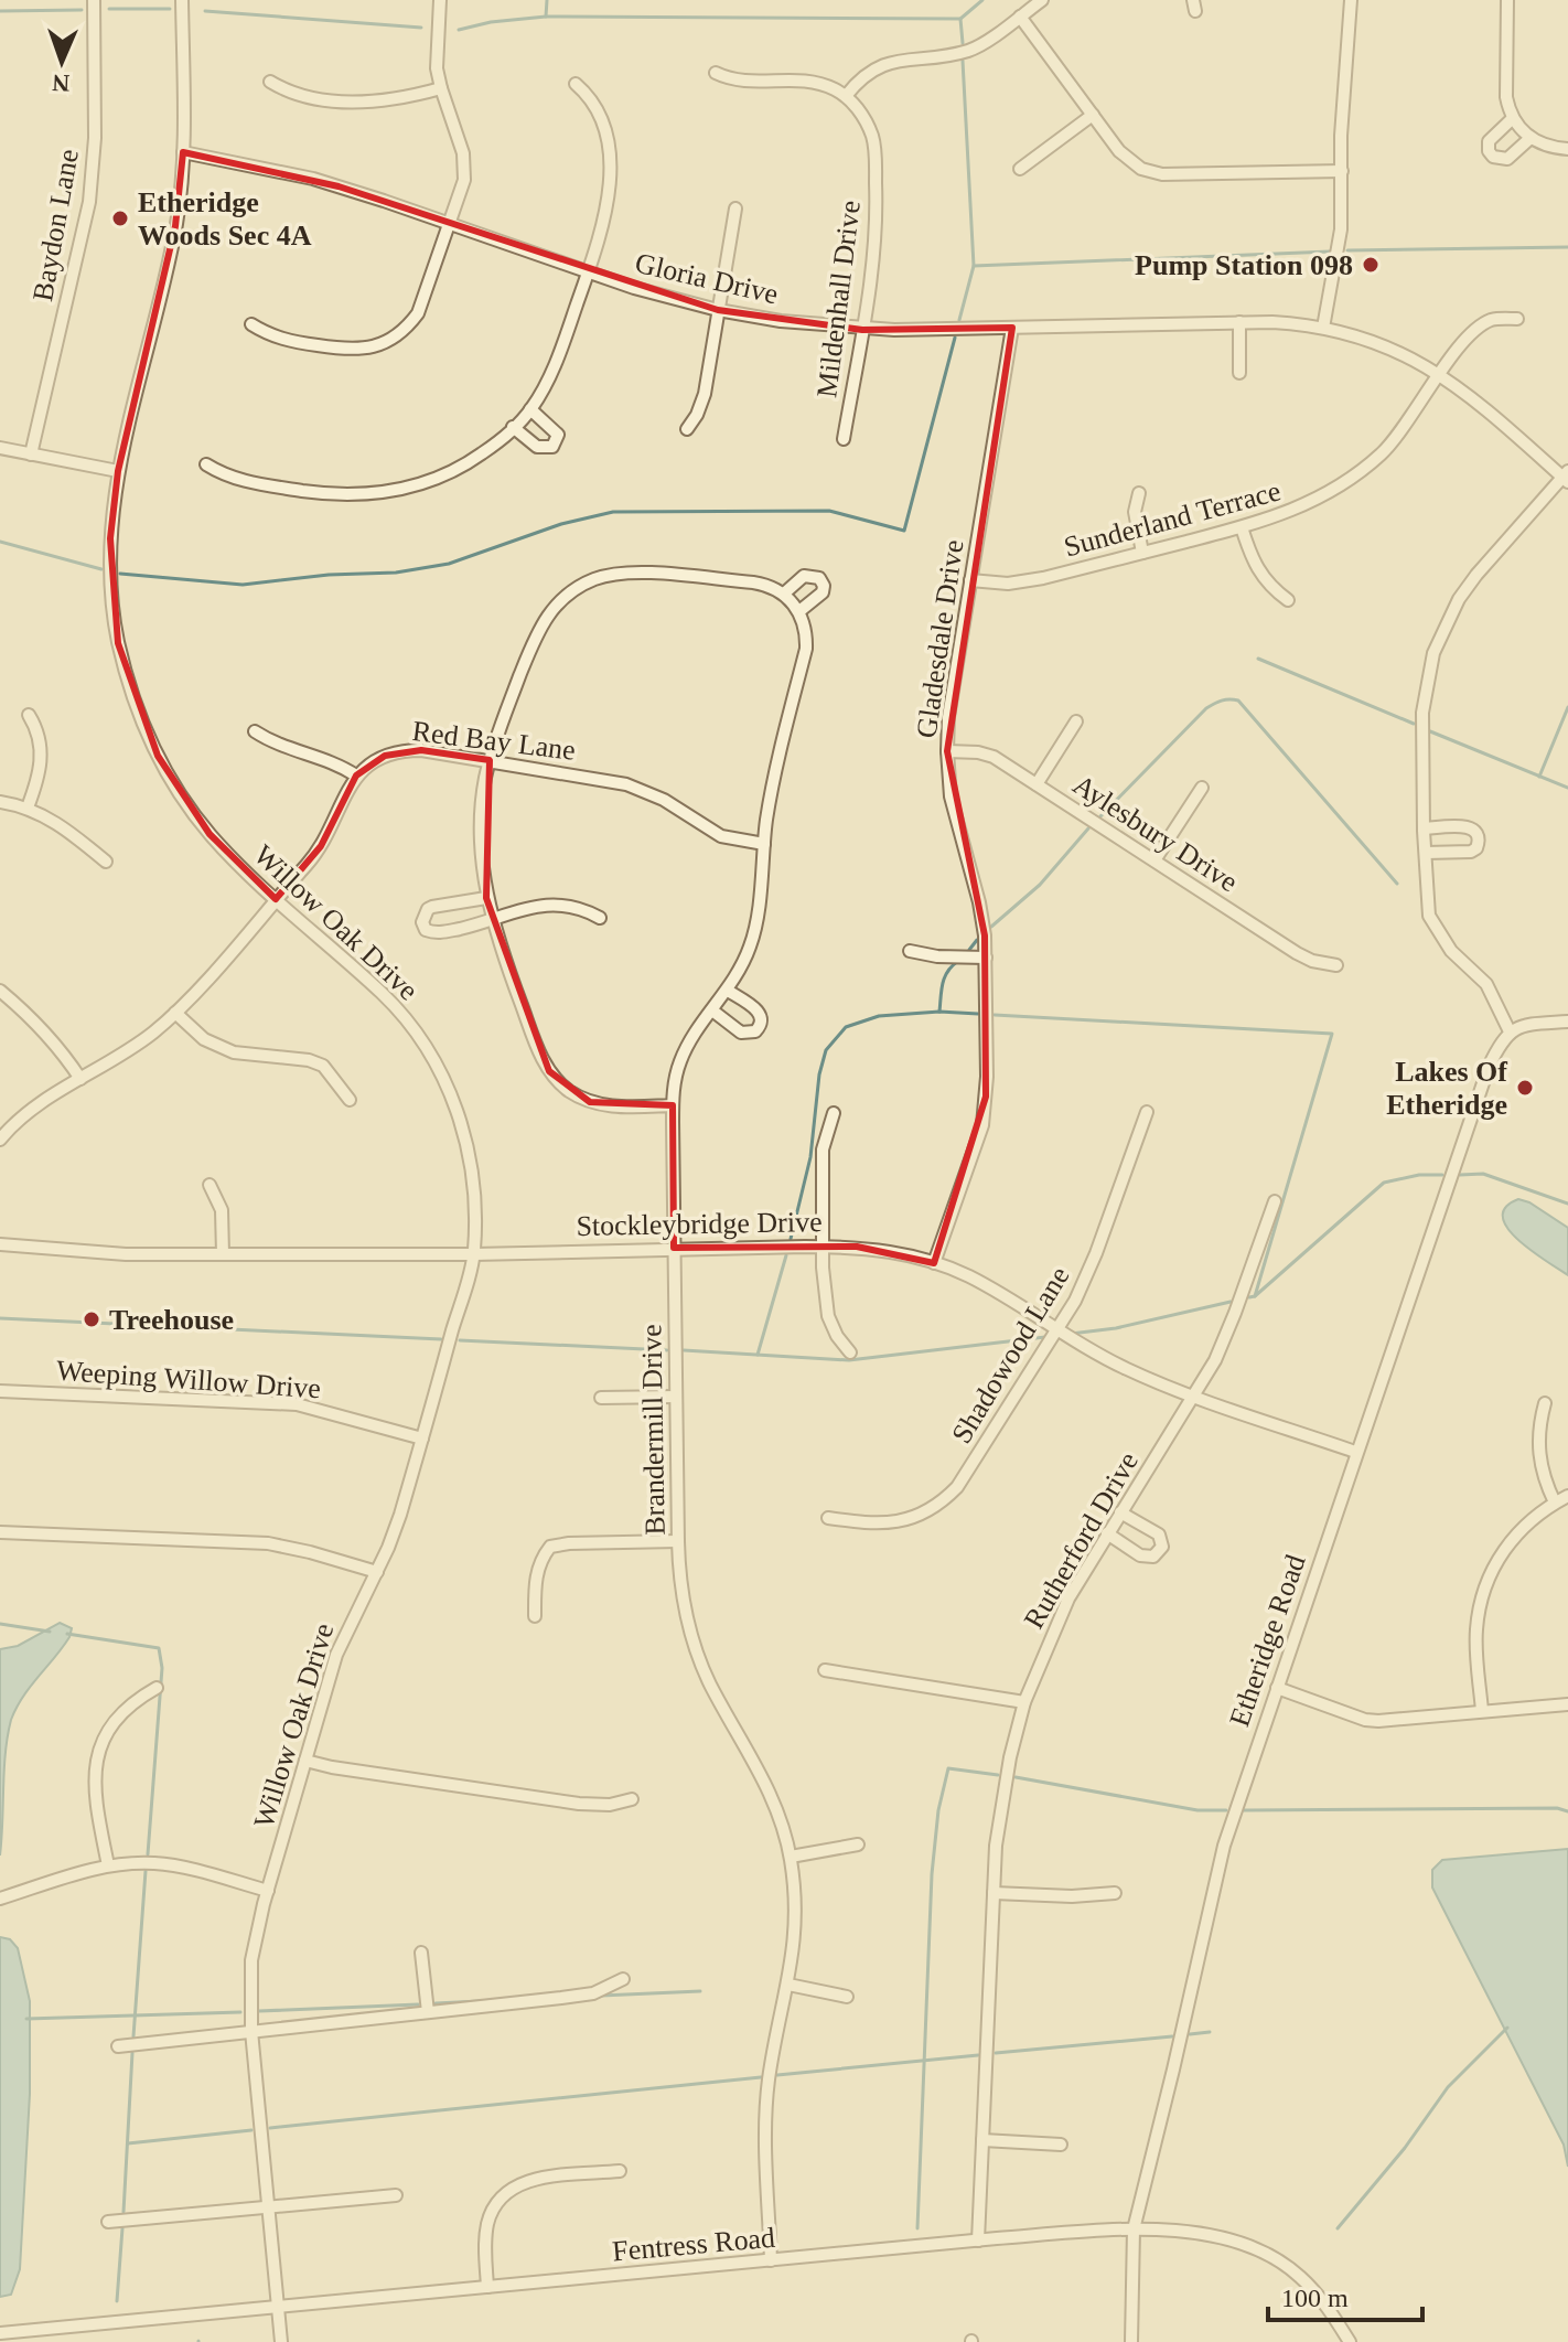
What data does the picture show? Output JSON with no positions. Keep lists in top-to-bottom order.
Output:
{
  "streets": {
    "street": [
      "Baydon Lane",
      "Gloria Drive",
      "Mildenhall Drive",
      "Sunderland Terrace",
      "Gladesdale Drive",
      "Red Bay Lane",
      "Aylesbury Drive",
      "Willow Oak Drive",
      "Stockleybridge Drive",
      "Shadowood Lane",
      "Weeping Willow Drive",
      "Brandermill Drive",
      "Rutherford Drive",
      "Etheridge Road",
      "Fentress Road"
    ]
  },
  "crossings": [
    ["Gloria Drive", "Mildenhall Drive"],
    ["Gloria Drive", "Sunderland Terrace"],
    ["Gloria Drive", "Gladesdale Drive"],
    ["Gloria Drive", "Willow Oak Drive"],
    ["Sunderland Terrace", "Gladesdale Drive"],
    ["Gladesdale Drive", "Aylesbury Drive"],
    ["Gladesdale Drive", "Stockleybridge Drive"],
    ["Red Bay Lane", "Brandermill Drive"],
    ["Willow Oak Drive", "Stockleybridge Drive"],
    ["Willow Oak Drive", "Weeping Willow Drive"],
    ["Willow Oak Drive", "Fentress Road"],
    ["Stockleybridge Drive", "Shadowood Lane"],
    ["Stockleybridge Drive", "Brandermill Drive"],
    ["Stockleybridge Drive", "Rutherford Drive"],
    ["Stockleybridge Drive", "Etheridge Road"],
    ["Brandermill Drive", "Fentress Road"],
    ["Rutherford Drive", "Fentress Road"],
    ["Etheridge Road", "Fentress Road"]
  ],
  "places": [
    "Etheridge Woods Sec 4A",
    "Pump Station 098",
    "Lakes Of Etheridge",
    "Treehouse"
  ],
  "scale_bar": "100 m",
  "north": "bottom"
}
